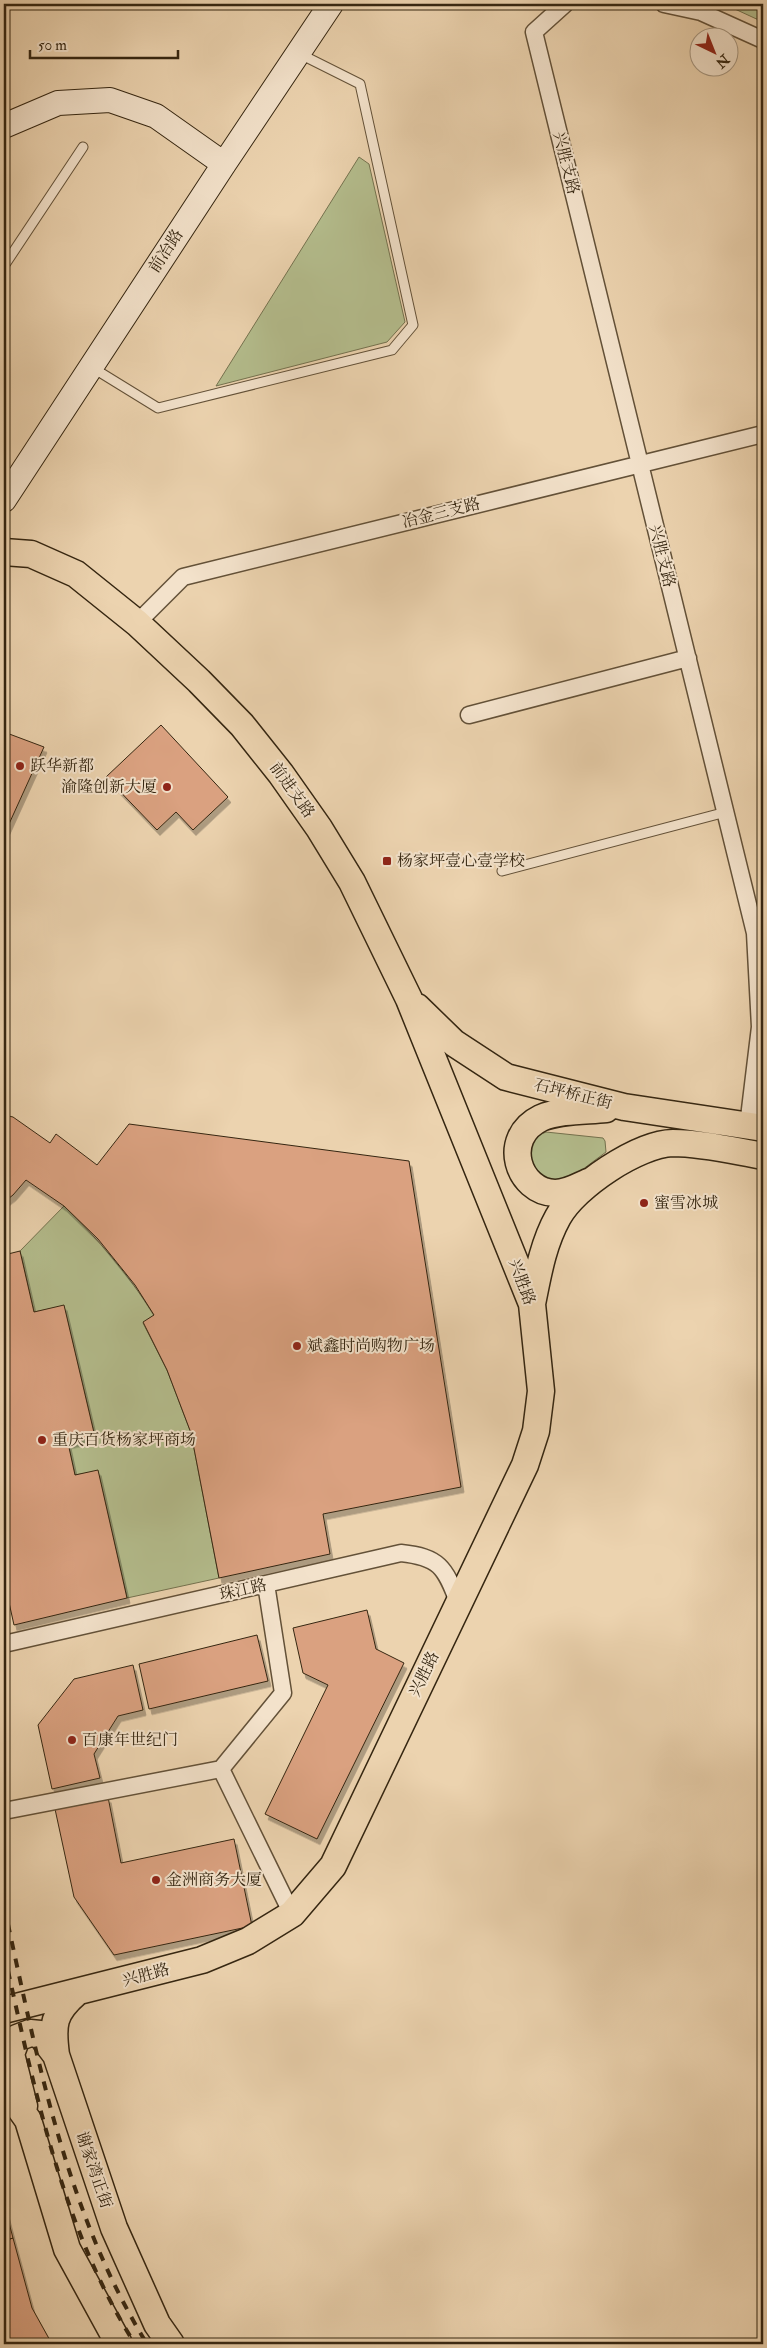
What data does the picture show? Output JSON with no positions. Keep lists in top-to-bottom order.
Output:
{
  "streets": {
    "main road": [
      "前进支路",
      "石坪桥正街",
      "兴胜路",
      "谢家湾正街"
    ],
    "street": [
      "兴胜支路",
      "前冶路",
      "冶金三支路",
      "珠江路"
    ]
  },
  "crossings": [
    ["兴胜支路", "冶金三支路"],
    ["兴胜支路", "石坪桥正街"],
    ["冶金三支路", "前进支路"],
    ["前进支路", "石坪桥正街"],
    ["前进支路", "兴胜路"],
    ["兴胜路", "珠江路"],
    ["兴胜路", "谢家湾正街"]
  ],
  "places": {
    "other": [
      "跃华新都",
      "渝隆创新大厦",
      "蜜雪冰城",
      "斌鑫时尚购物广场",
      "重庆百货杨家坪商场",
      "百康年世纪门",
      "金洲商务大厦"
    ],
    "transit": ["杨家坪壹心壹学校"]
  },
  "scale_bar": "50 m",
  "north": "bottom right"
}
